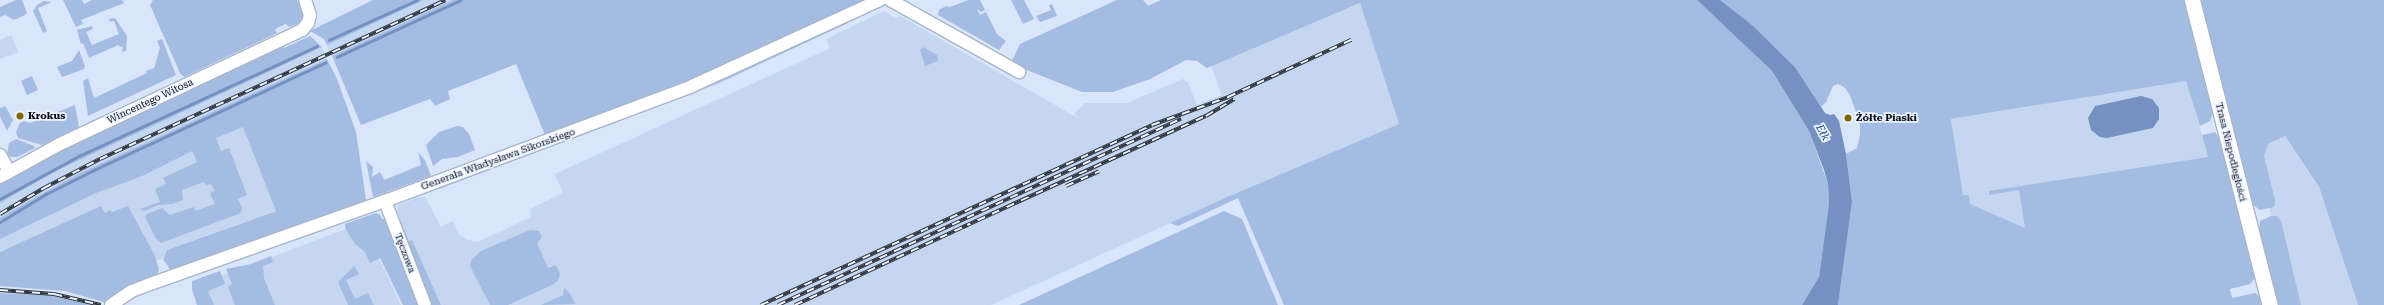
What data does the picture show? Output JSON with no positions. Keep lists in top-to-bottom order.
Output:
{
  "streets": {
    "main road": ["Trasa Niepodległości"],
    "street": ["Wincentego Witosa", "Generała Władysława Sikorskiego", "Tęczowa"]
  },
  "crossings": [
    ["Generała Władysława Sikorskiego", "Tęczowa"]
  ],
  "water": ["Ełk"],
  "places": ["Krokus", "Żółte Piaski"]
}
